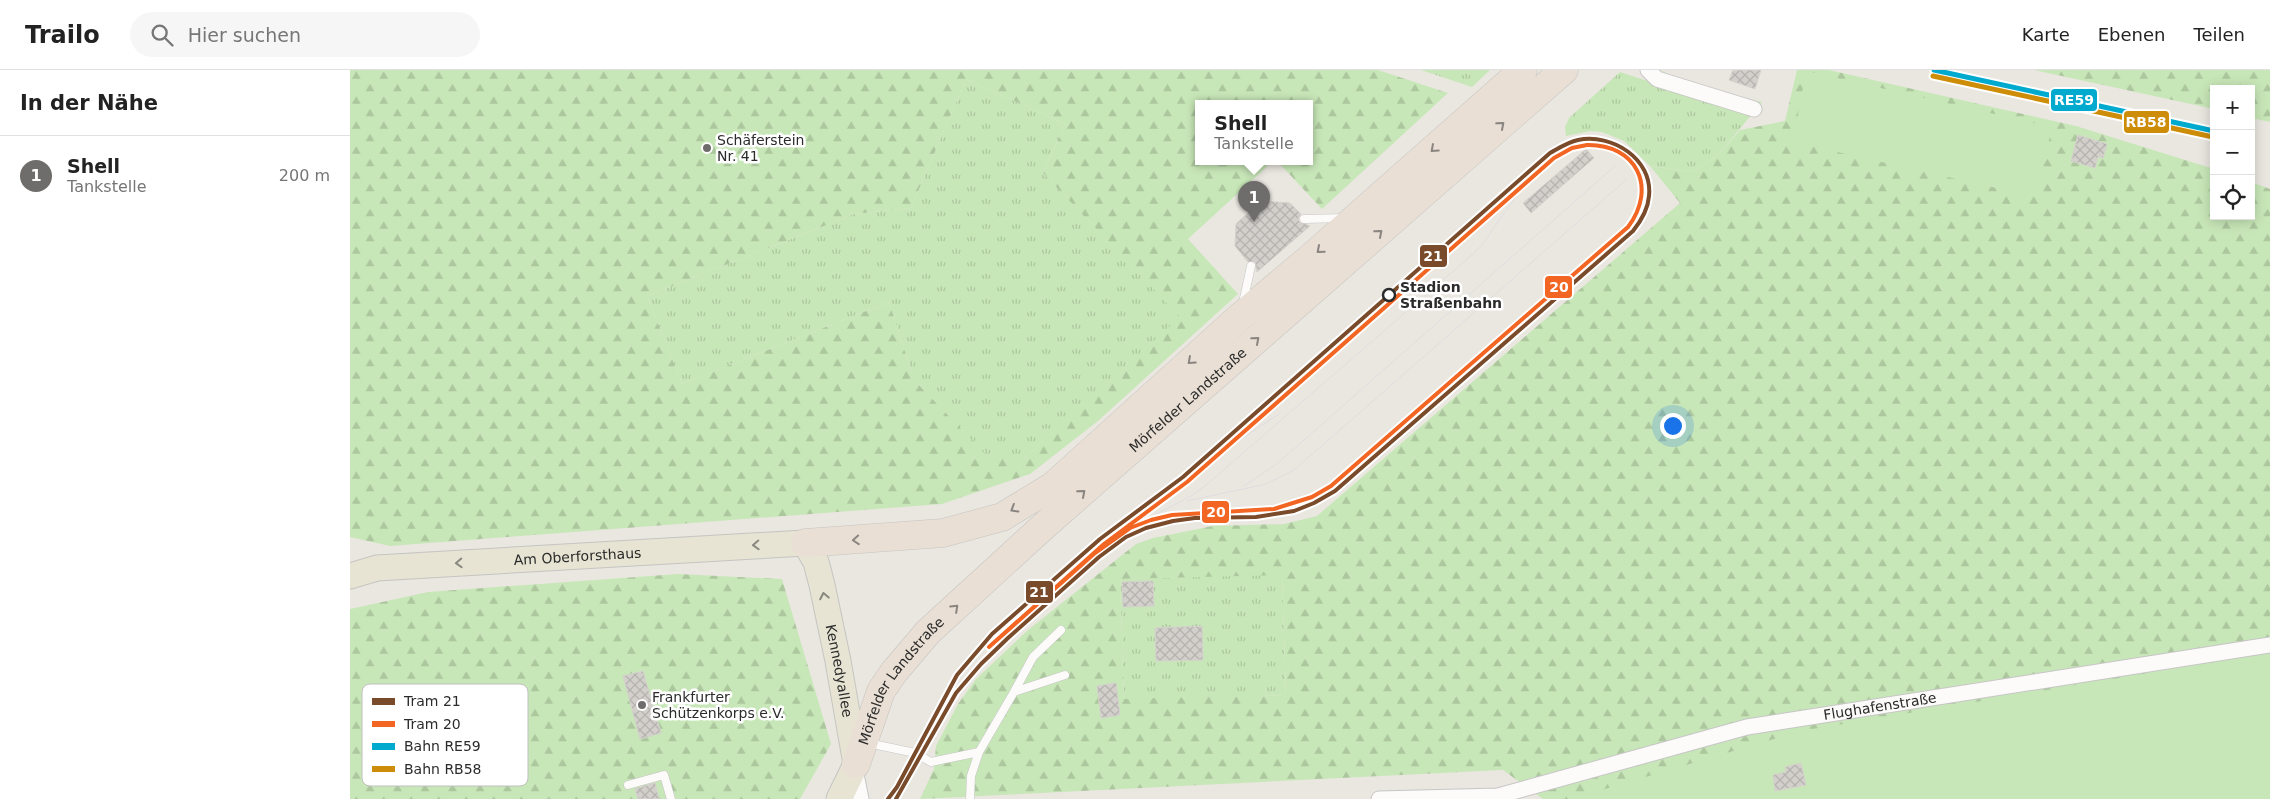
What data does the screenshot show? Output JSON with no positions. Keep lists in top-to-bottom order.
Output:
{
  "streets": {
    "highway": ["Mörfelder Landstraße"],
    "main road": ["Am Oberforsthaus", "Kennedyallee"],
    "street": ["Flughafenstraße"]
  },
  "crossings": [
    ["Mörfelder Landstraße", "Am Oberforsthaus"],
    ["Mörfelder Landstraße", "Kennedyallee"],
    ["Am Oberforsthaus", "Kennedyallee"]
  ],
  "one_way": ["Am Oberforsthaus", "Kennedyallee"],
  "places": ["Schäferstein Nr. 41", "Stadion Straßenbahn", "Frankfurter Schützenkorps e.V."],
  "lines": [
    "rail line RE59",
    "rail line RB58",
    "tram line 21",
    "tram line 20"
  ],
  "legend": [
    "Tram 21",
    "Tram 20",
    "Bahn RE59",
    "Bahn RB58"
  ],
  "page": {
    "header": "Trailo",
    "search": "Hier suchen",
    "nav": ["Karte", "Ebenen", "Teilen"],
    "heading": "In der Nähe",
    "map_buttons": ["+", "−"],
    "popup": ["Shell", "Tankstelle"],
    "list": [
      {
        "mark": "1",
        "name": "Shell",
        "note": "Tankstelle",
        "value": "200 m"
      }
    ],
    "pins": "1"
  }
}
